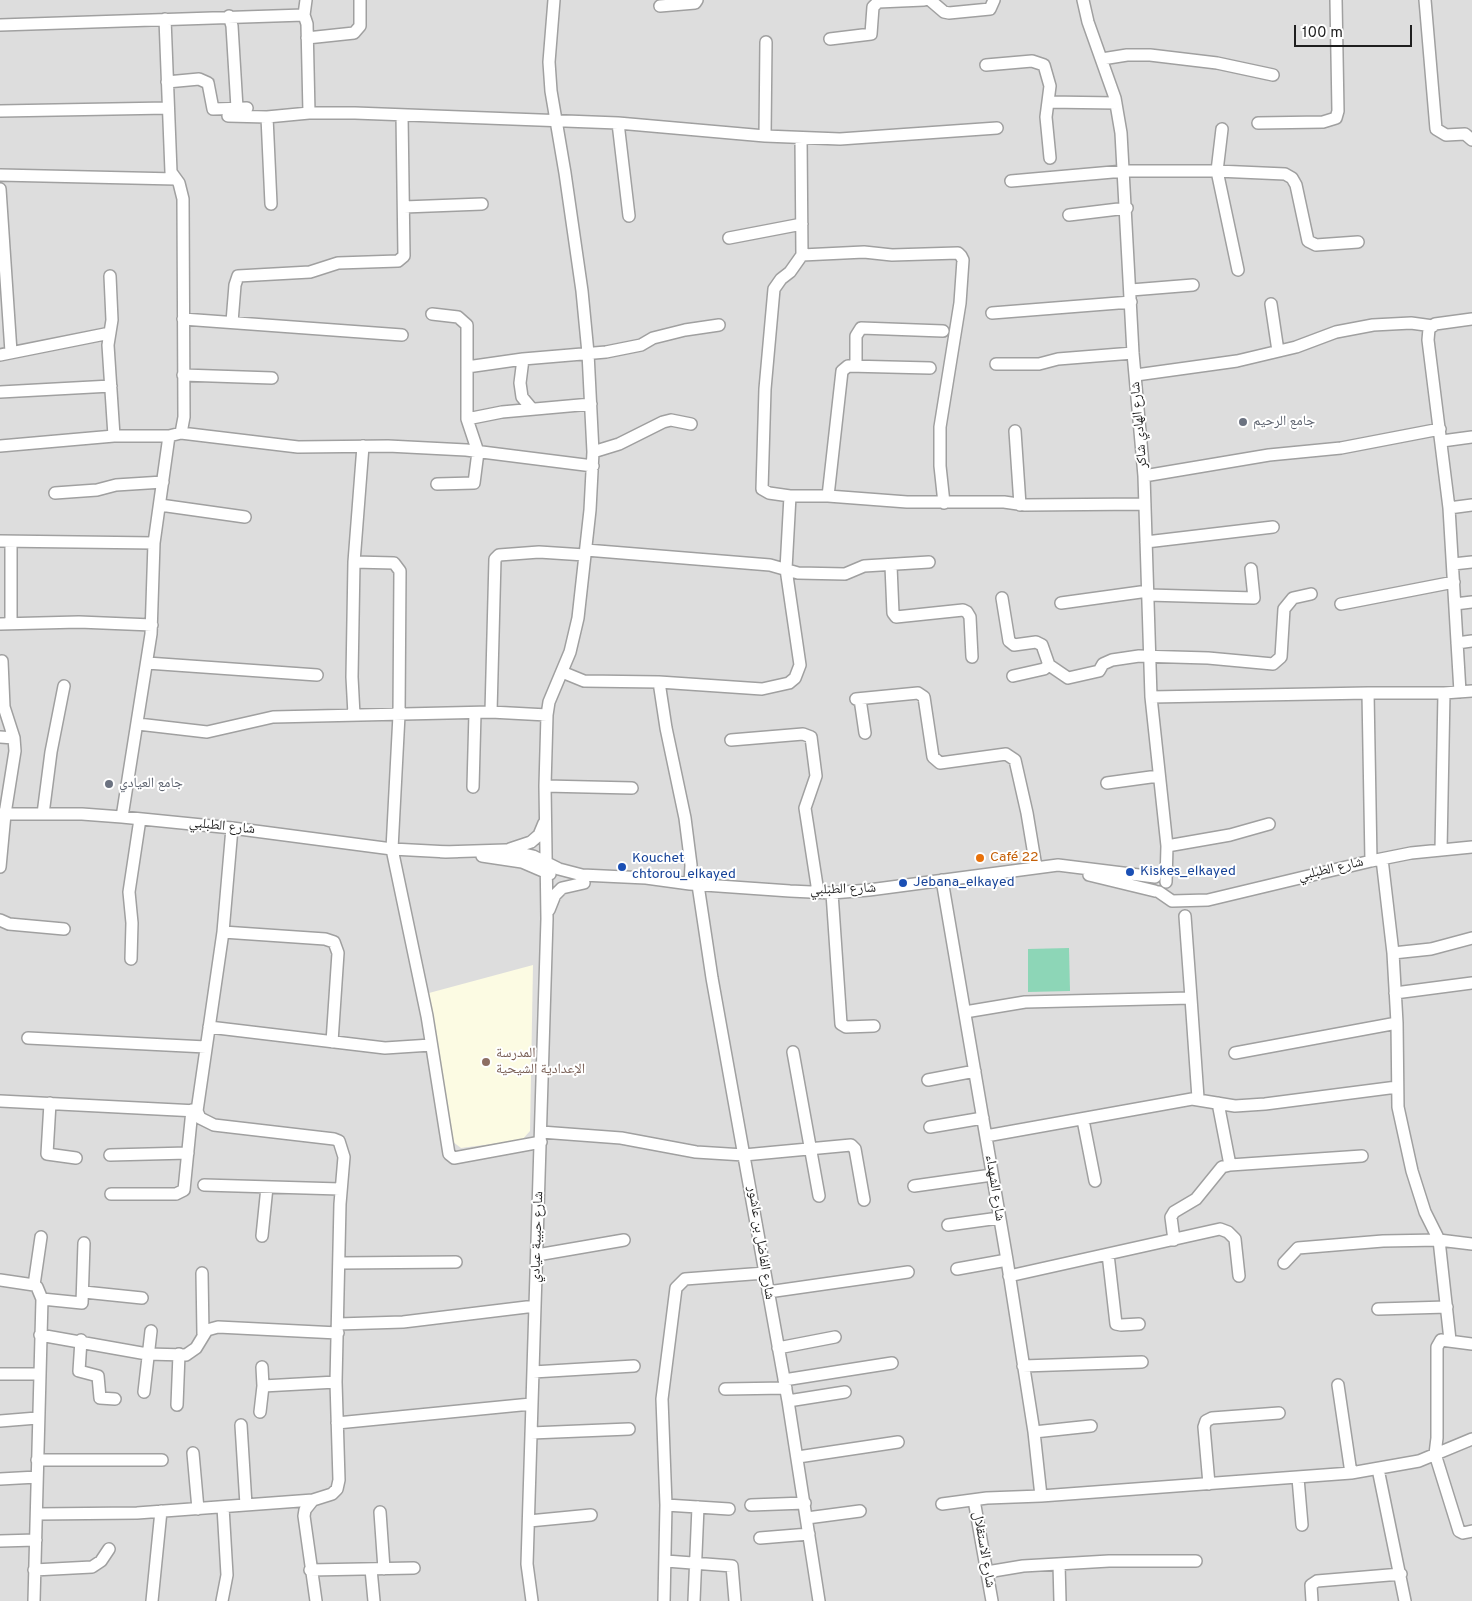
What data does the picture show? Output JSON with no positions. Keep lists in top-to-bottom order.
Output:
{
  "streets": {
    "street": [
      "شارع الهادي شاكر",
      "شارع الطبلبي",
      "شارع الشهداء",
      "شارع حبيبة عيادي",
      "شارع الفاضل بن عاشور",
      "شارع الاستقلال"
    ]
  },
  "crossings": [
    ["شارع الطبلبي", "شارع الشهداء"],
    ["شارع الطبلبي", "شارع حبيبة عيادي"],
    ["شارع الطبلبي", "شارع الفاضل بن عاشور"]
  ],
  "places": [
    "جامع الرحيم",
    "جامع العيادي",
    "Café 22",
    "Kouchet chtorou_elkayed",
    "Kiskes_elkayed",
    "Jebana_elkayed",
    "المدرسة الإعدادية الشيحية"
  ],
  "scale_bar": "100 m"
}
